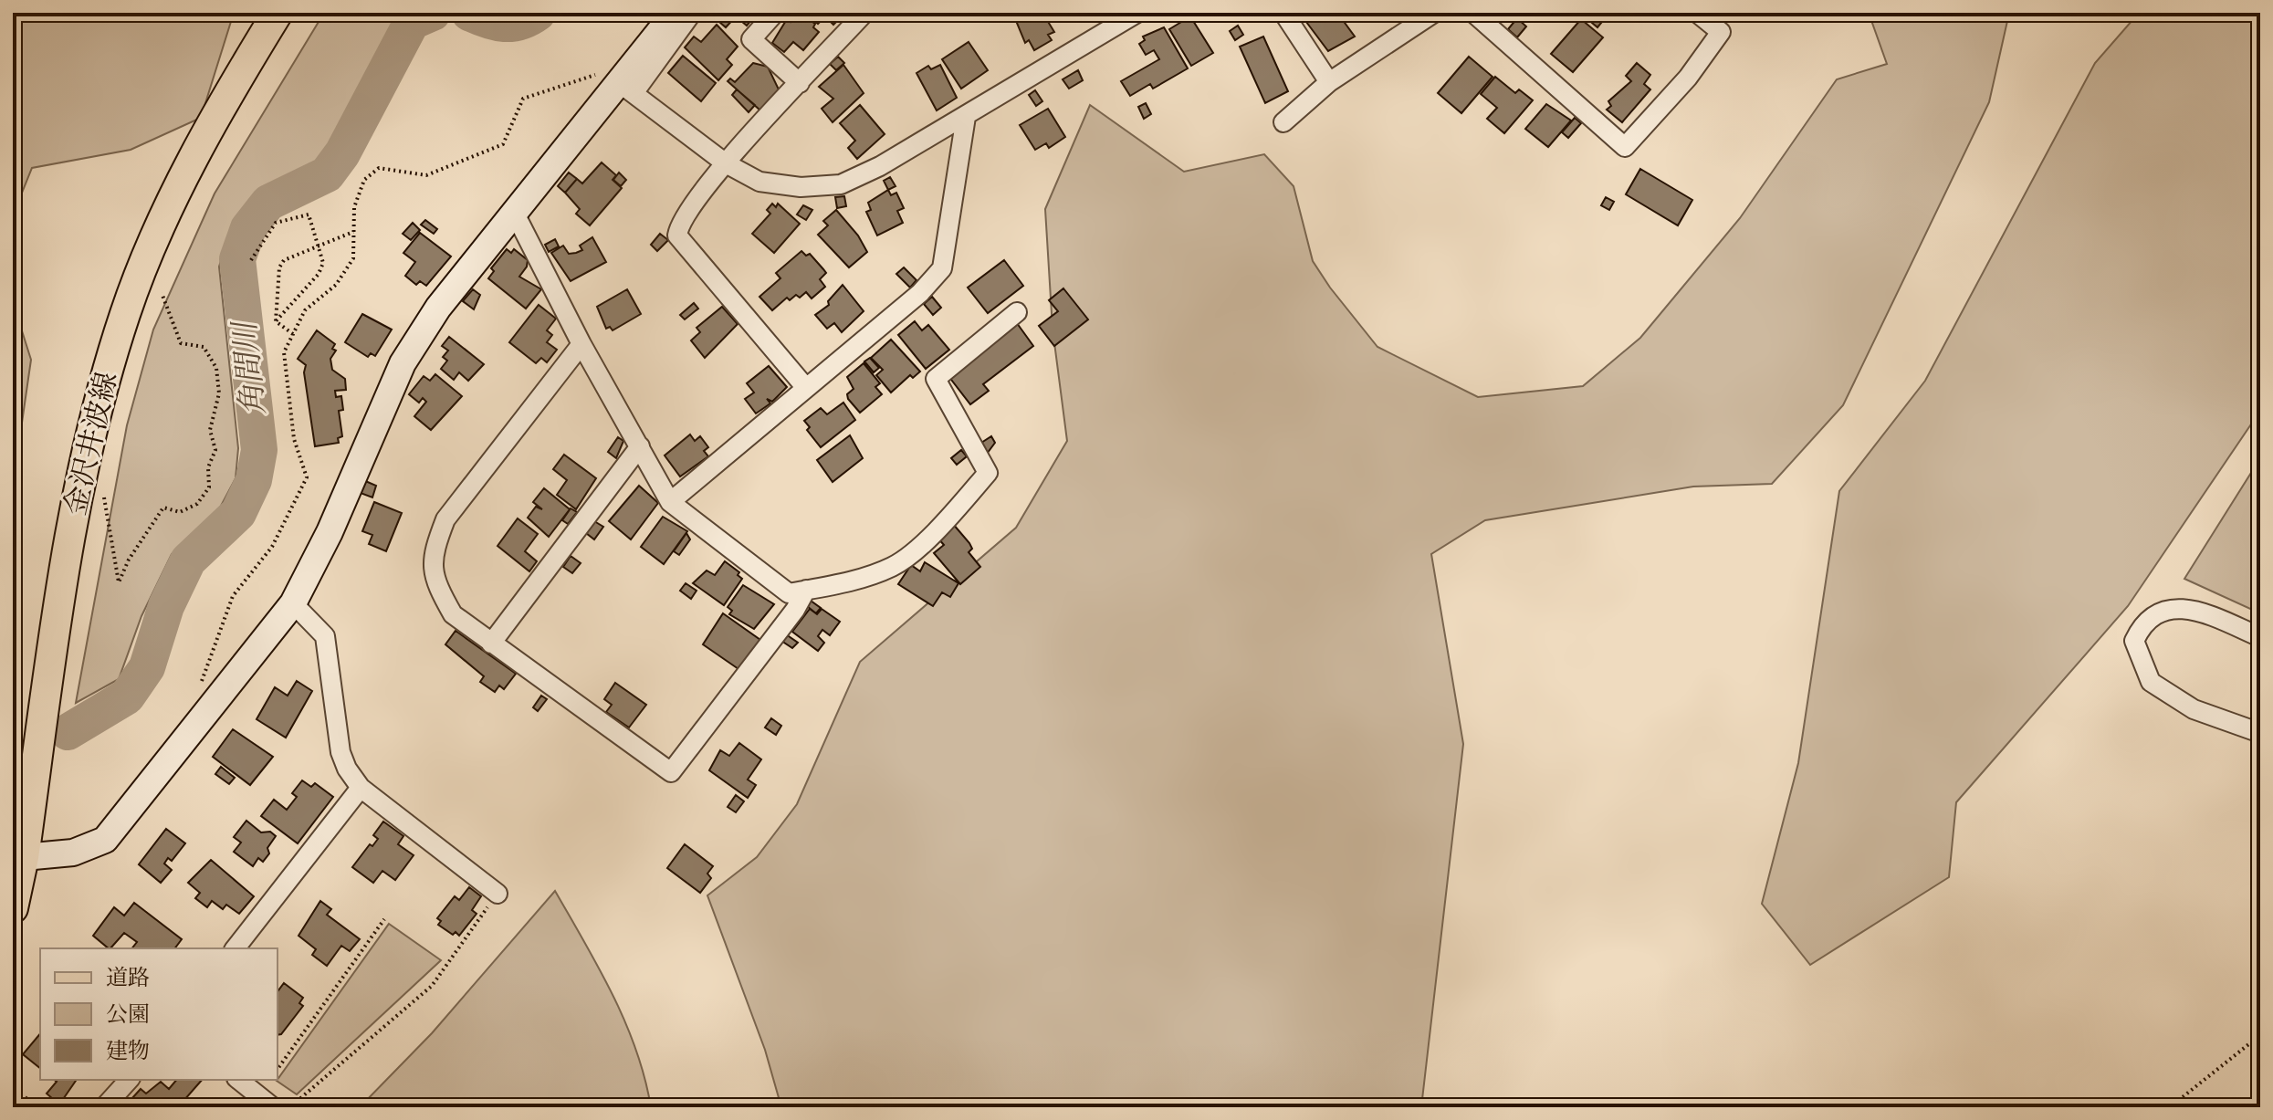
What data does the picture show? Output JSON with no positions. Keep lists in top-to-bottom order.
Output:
{
  "streets": {
    "main road": ["金沢井波線"]
  },
  "water": ["角間川"],
  "legend": ["道路", "公園", "建物"]
}
